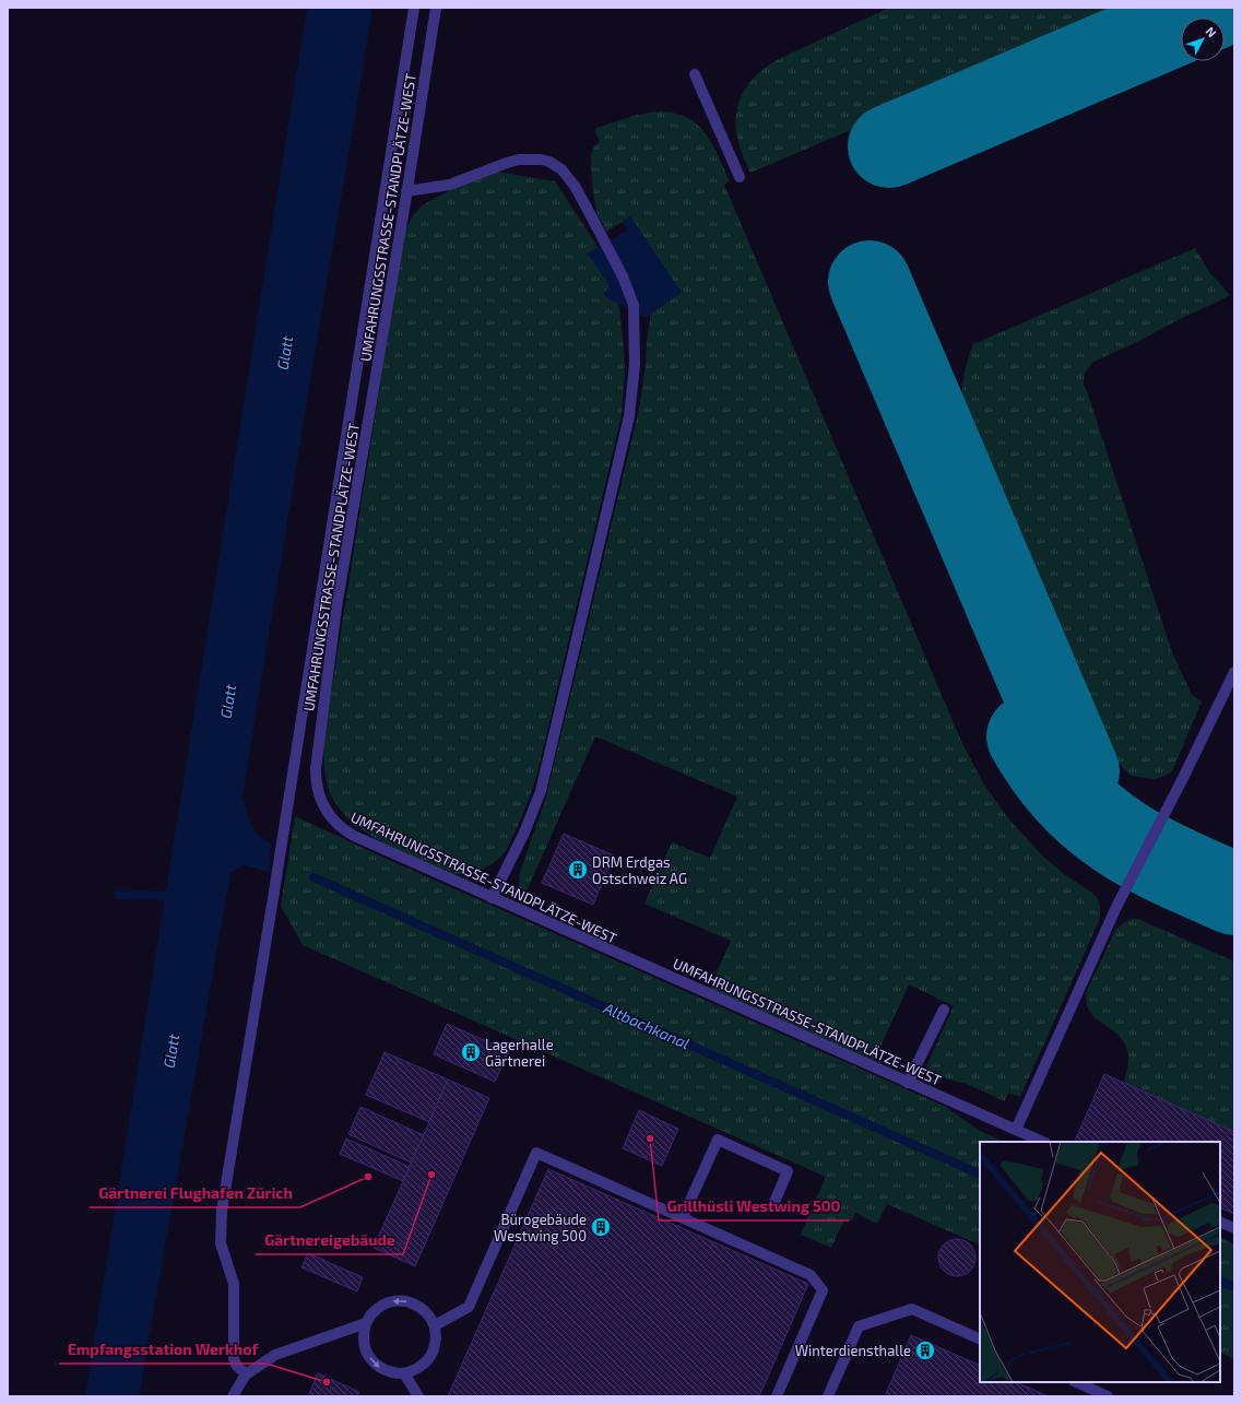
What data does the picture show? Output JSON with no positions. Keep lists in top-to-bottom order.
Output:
{
  "streets": {
    "street": ["UMFAHRUNGSSTRASSE-STANDPLÄTZE-WEST"]
  },
  "water": ["Glatt", "Altbachkanal"],
  "places": {
    "building": [
      "DRM Erdgas Ostschweiz AG",
      "Lagerhalle Gärtnerei",
      "Bürogebäude Westwing 500",
      "Winterdiensthalle"
    ],
    "other": [
      "Grillhüsli Westwing 500",
      "Gärtnereigebäude",
      "Gärtnerei Flughafen Zürich",
      "Empfangsstation Werkhof"
    ]
  },
  "north": "top right"
}
